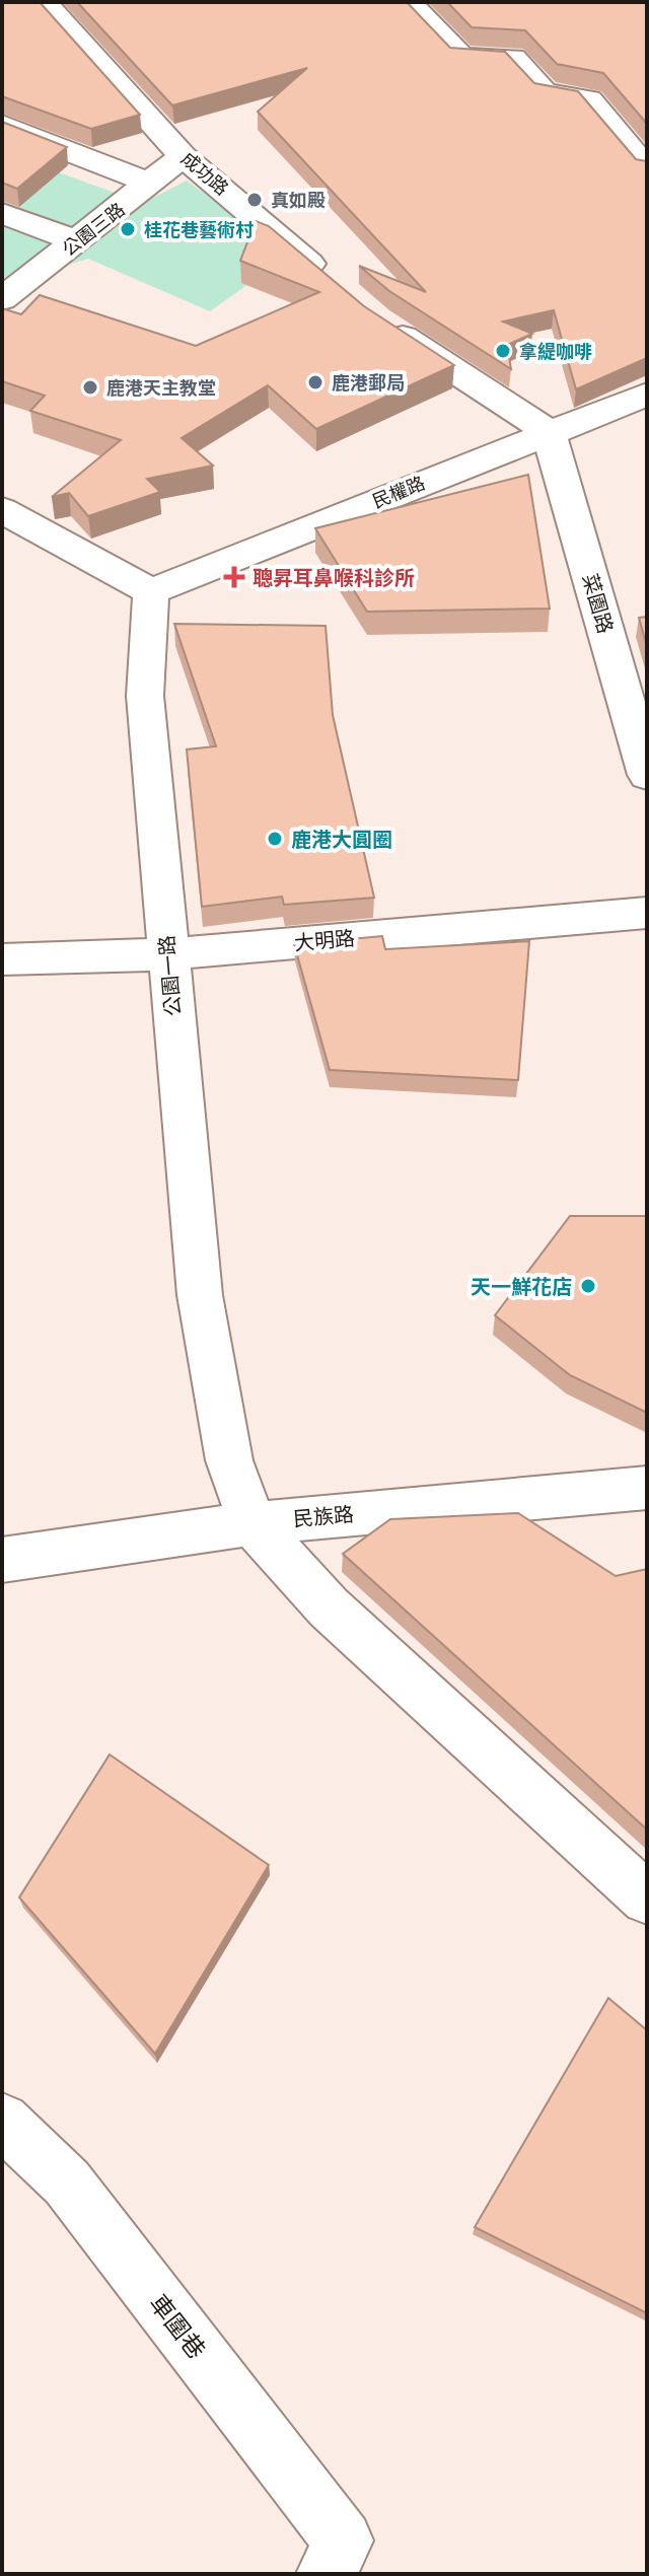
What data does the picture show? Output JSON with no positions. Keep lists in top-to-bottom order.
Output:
{
  "streets": {
    "street": [
      "成功路",
      "公園三路",
      "民權路",
      "菜園路",
      "大明路",
      "公園一路",
      "民族路",
      "車圍巷"
    ]
  },
  "crossings": [
    ["成功路", "公園三路"],
    ["民權路", "菜園路"],
    ["民權路", "公園一路"],
    ["大明路", "公園一路"],
    ["公園一路", "民族路"]
  ],
  "places": {
    "other": [
      "真如殿",
      "桂花巷藝術村",
      "拿緹咖啡",
      "鹿港郵局",
      "鹿港天主教堂",
      "鹿港大圓圈",
      "天一鮮花店"
    ],
    "health": ["聰昇耳鼻喉科診所"]
  }
}
